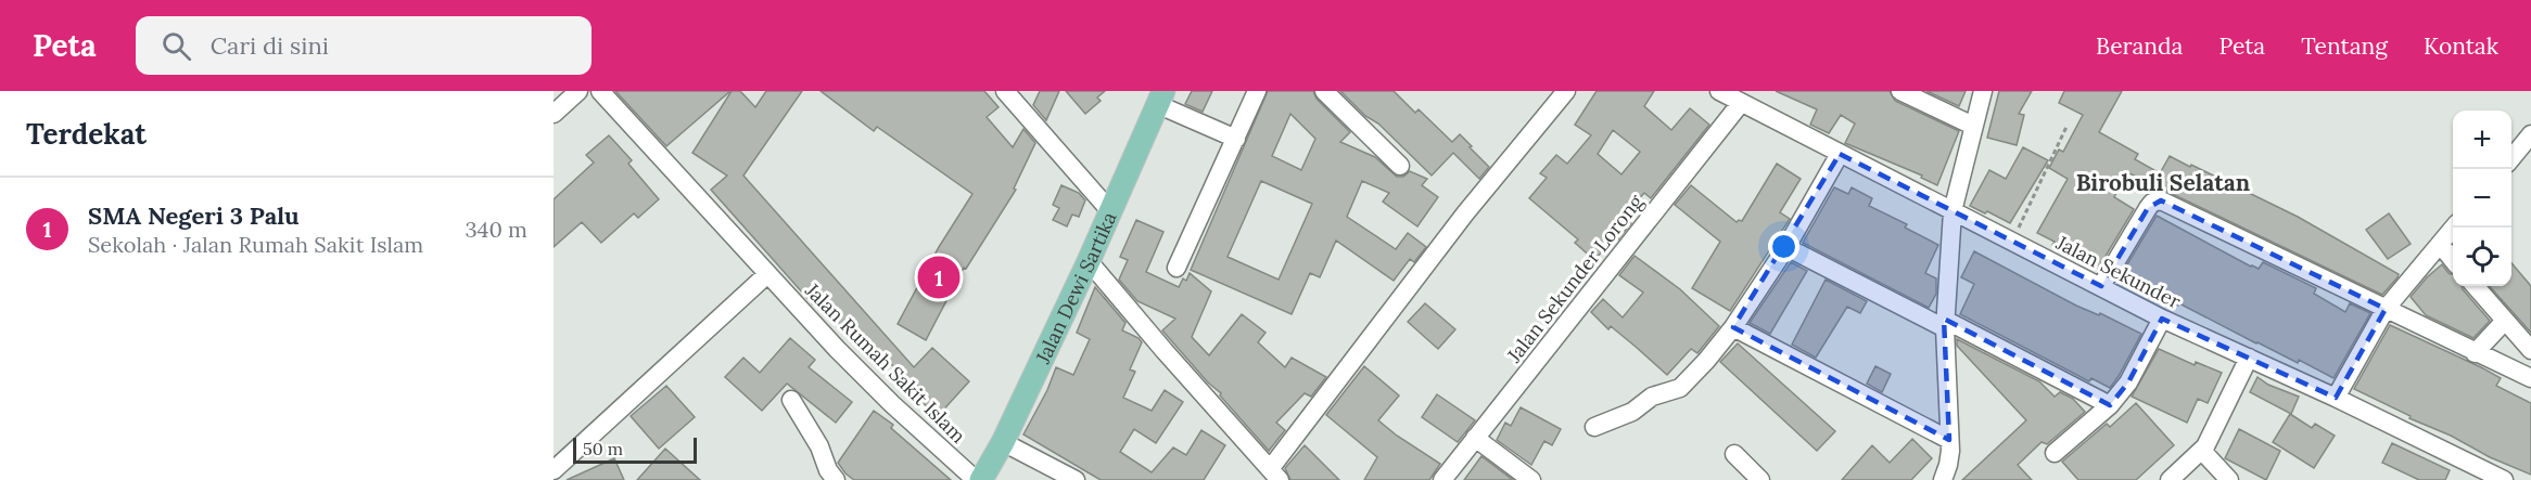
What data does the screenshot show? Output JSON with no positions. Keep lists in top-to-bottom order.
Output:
{
  "streets": {
    "main road": ["Jalan Dewi Sartika"],
    "street": ["Jalan Sekunder", "Jalan Sekunder Lorong", "Jalan Rumah Sakit Islam"]
  },
  "crossings": [
    ["Jalan Sekunder", "Jalan Sekunder Lorong"]
  ],
  "districts": ["Birobuli Selatan"],
  "scale_bar": "50 m",
  "page": {
    "header": "Peta",
    "search": "Cari di sini",
    "nav": [
      "Beranda",
      "Peta",
      "Tentang",
      "Kontak"
    ],
    "heading": "Terdekat",
    "map_buttons": ["+", "−"],
    "list": [
      {
        "mark": "1",
        "name": "SMA Negeri 3 Palu",
        "note": "Sekolah · Jalan Rumah Sakit Islam",
        "value": "340 m"
      }
    ],
    "pins": "1",
    "scale": "50 m"
  }
}
